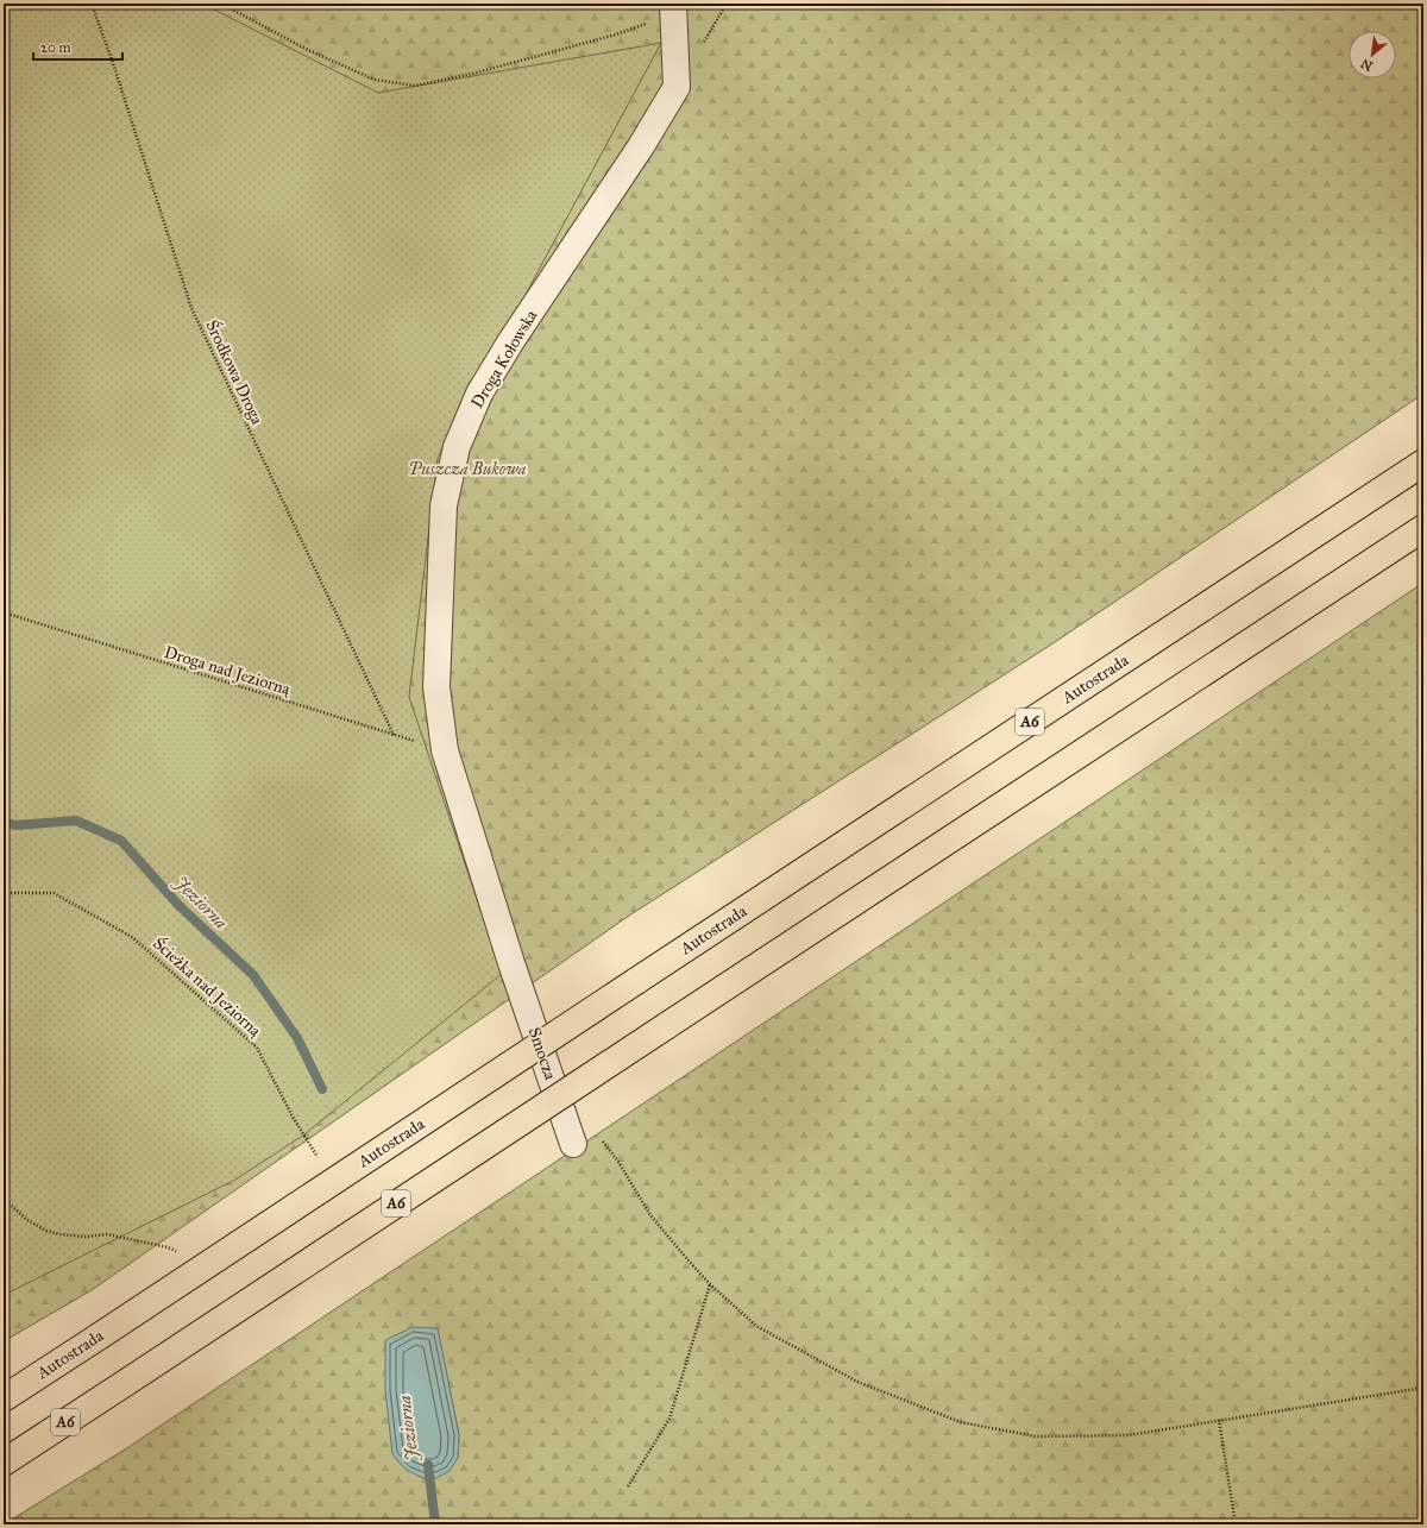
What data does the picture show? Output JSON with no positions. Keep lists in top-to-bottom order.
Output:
{
  "streets": {
    "highway": ["Autostrada", "A6"],
    "street": ["Droga Kołowska", "Smocza"],
    "path": ["Środkowa Droga", "Droga nad Jeziorną", "Ścieżka nad Jeziorną"]
  },
  "crossings": [
    ["Droga Kołowska", "Droga nad Jeziorną"],
    ["Droga Kołowska", "Smocza"],
    ["Środkowa Droga", "Droga nad Jeziorną"]
  ],
  "water": ["Jeziorna"],
  "parks": ["Puszcza Bukowa"],
  "scale_bar": "20 m",
  "north": "bottom left"
}
